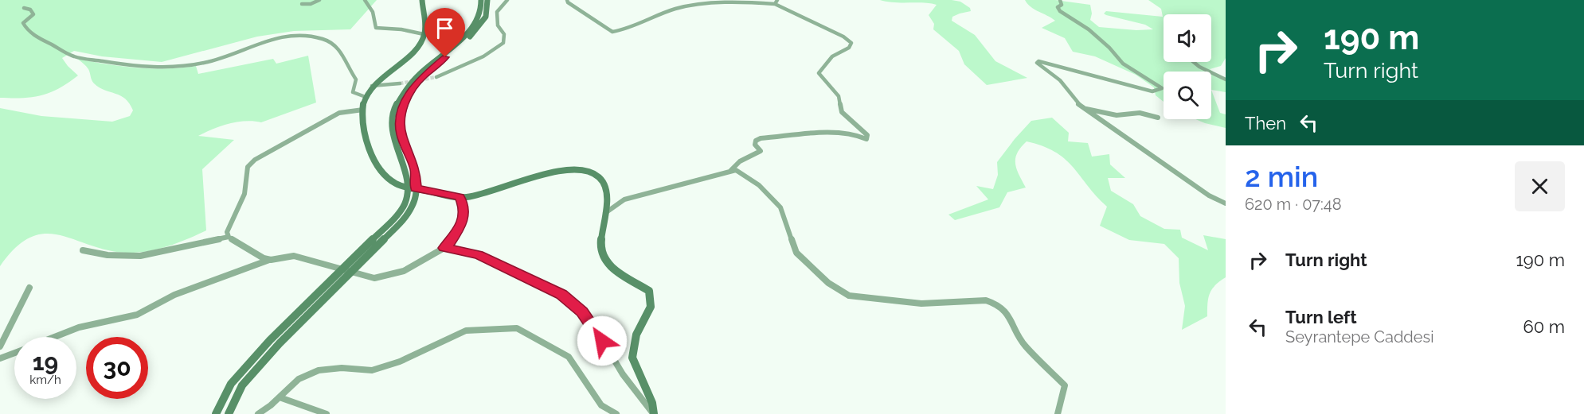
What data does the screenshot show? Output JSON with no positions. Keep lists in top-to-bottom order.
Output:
{
  "page": {
    "turn": ["190 m", "Turn right"],
    "then": "Then",
    "heading": ["2 min", "620 m · 07:48"],
    "list": [
      {
        "name": "Turn right",
        "value": "190 m"
      },
      {
        "name": "Turn left",
        "note": "Seyrantepe Caddesi",
        "value": "60 m"
      }
    ],
    "speed": "19 km/h",
    "limit": "30"
  }
}
